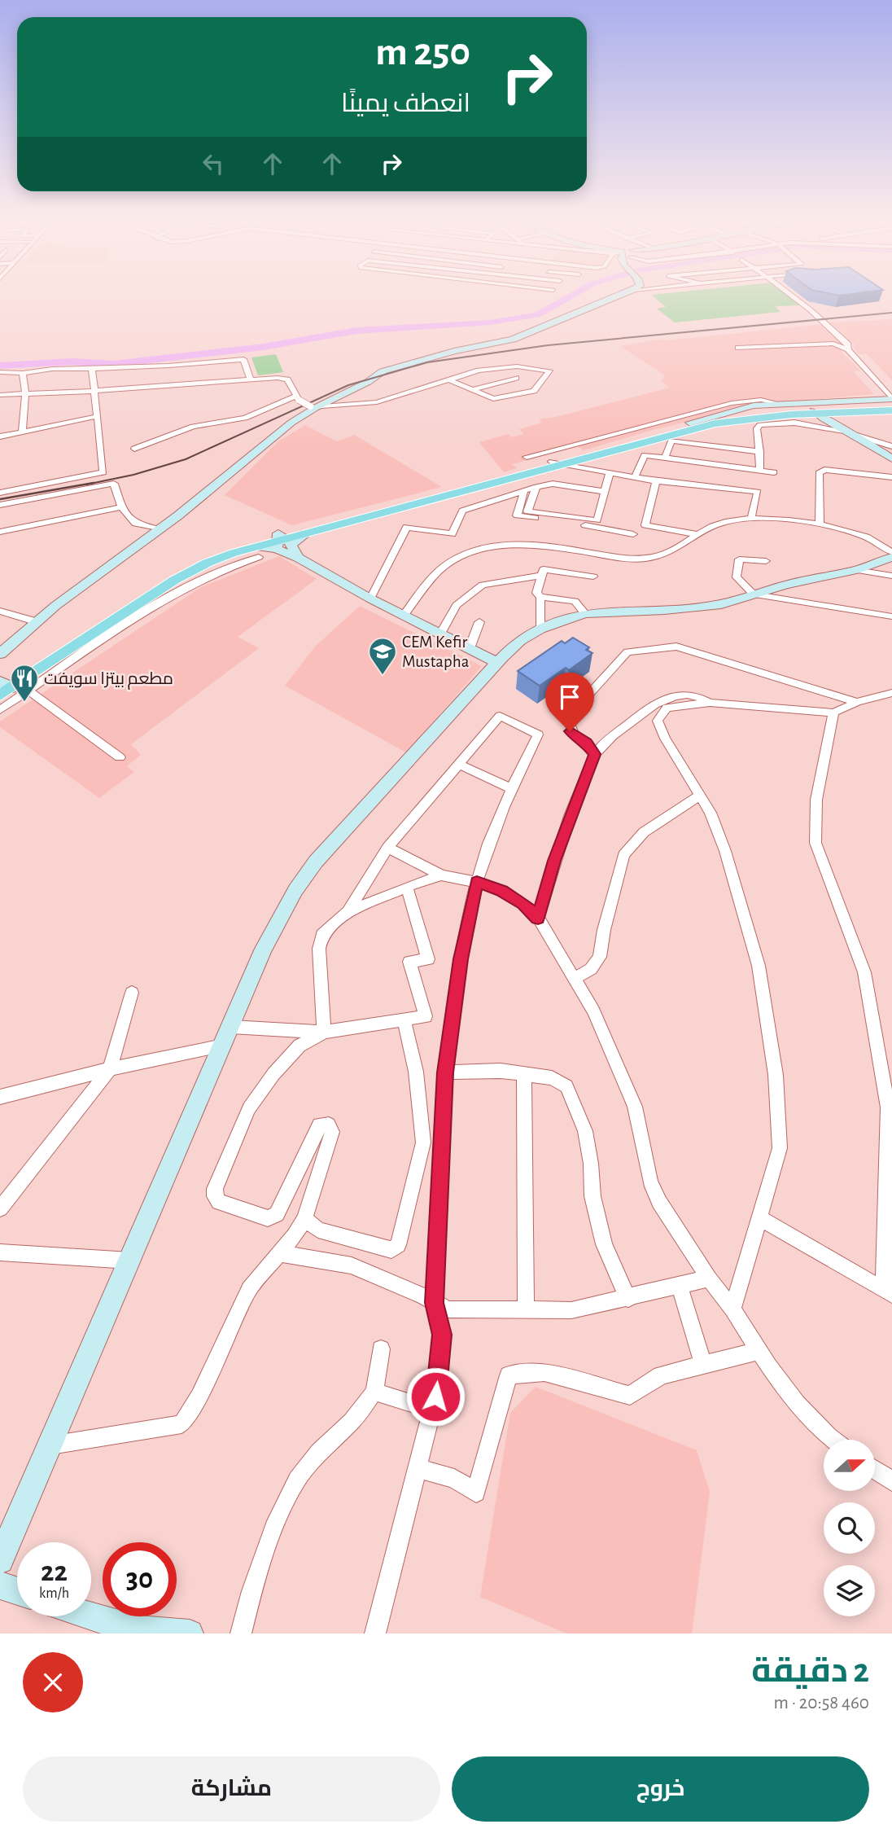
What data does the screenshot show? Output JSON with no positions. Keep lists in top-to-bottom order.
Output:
{
  "places": {
    "school or university": ["CEM Kefir Mustapha"],
    "restaurant": ["مطعم بيتزا سويفت"]
  },
  "north": "right",
  "page": {
    "turn": ["250 m", "انعطف يمينًا"],
    "speed": "22 km/h",
    "limit": "30",
    "heading": ["2 دقيقة", "460 m · 20:58"],
    "buttons": ["خروج", "مشاركة"]
  }
}
